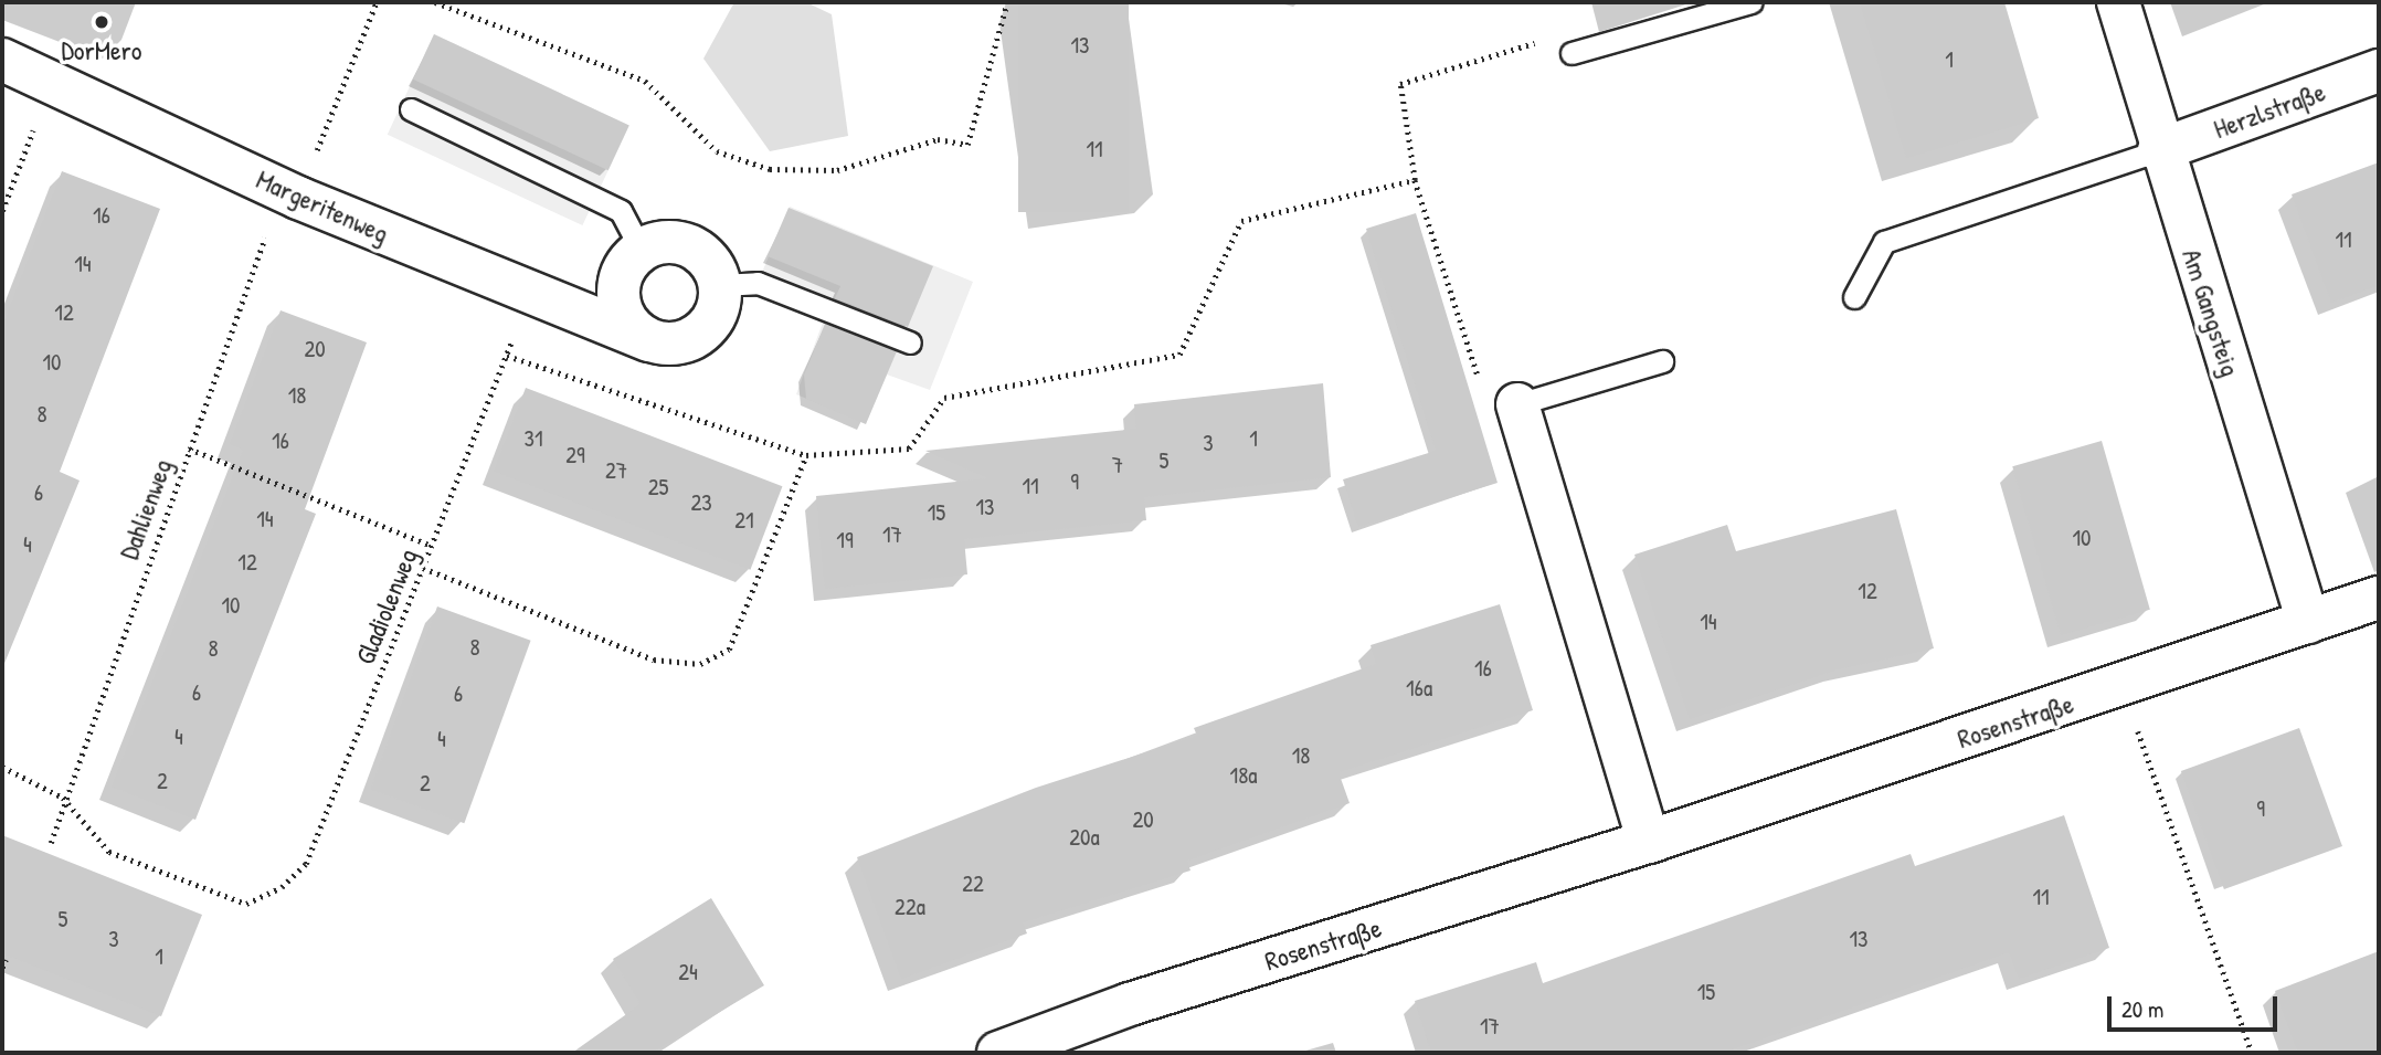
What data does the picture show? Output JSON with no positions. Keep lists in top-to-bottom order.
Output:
{
  "streets": {
    "street": [
      "Herzlstraße",
      "Margeritenweg",
      "Am Gangsteig",
      "Rosenstraße"
    ],
    "path": ["Dahlienweg", "Gladiolenweg"]
  },
  "crossings": [
    ["Herzlstraße", "Am Gangsteig"],
    ["Margeritenweg", "Dahlienweg"],
    ["Margeritenweg", "Gladiolenweg"],
    ["Am Gangsteig", "Rosenstraße"],
    ["Dahlienweg", "Gladiolenweg"]
  ],
  "places": ["DorMero"],
  "house_numbers": [
    "13",
    "1",
    "11",
    "16",
    "11",
    "14",
    "12",
    "20",
    "10",
    "18",
    "8",
    "31",
    "1",
    "16",
    "3",
    "29",
    "5",
    "7",
    "27",
    "9",
    "11",
    "25",
    "6",
    "23",
    "13",
    "15",
    "14",
    "21",
    "17",
    "10",
    "19",
    "4",
    "12",
    "12",
    "10",
    "14",
    "8",
    "8",
    "16",
    "16a",
    "6",
    "6",
    "4",
    "4",
    "18",
    "18a",
    "2",
    "2",
    "9",
    "20",
    "20a",
    "22",
    "11",
    "22a",
    "5",
    "3",
    "13",
    "1",
    "24",
    "15",
    "17"
  ],
  "scale_bar": "20 m"
}
